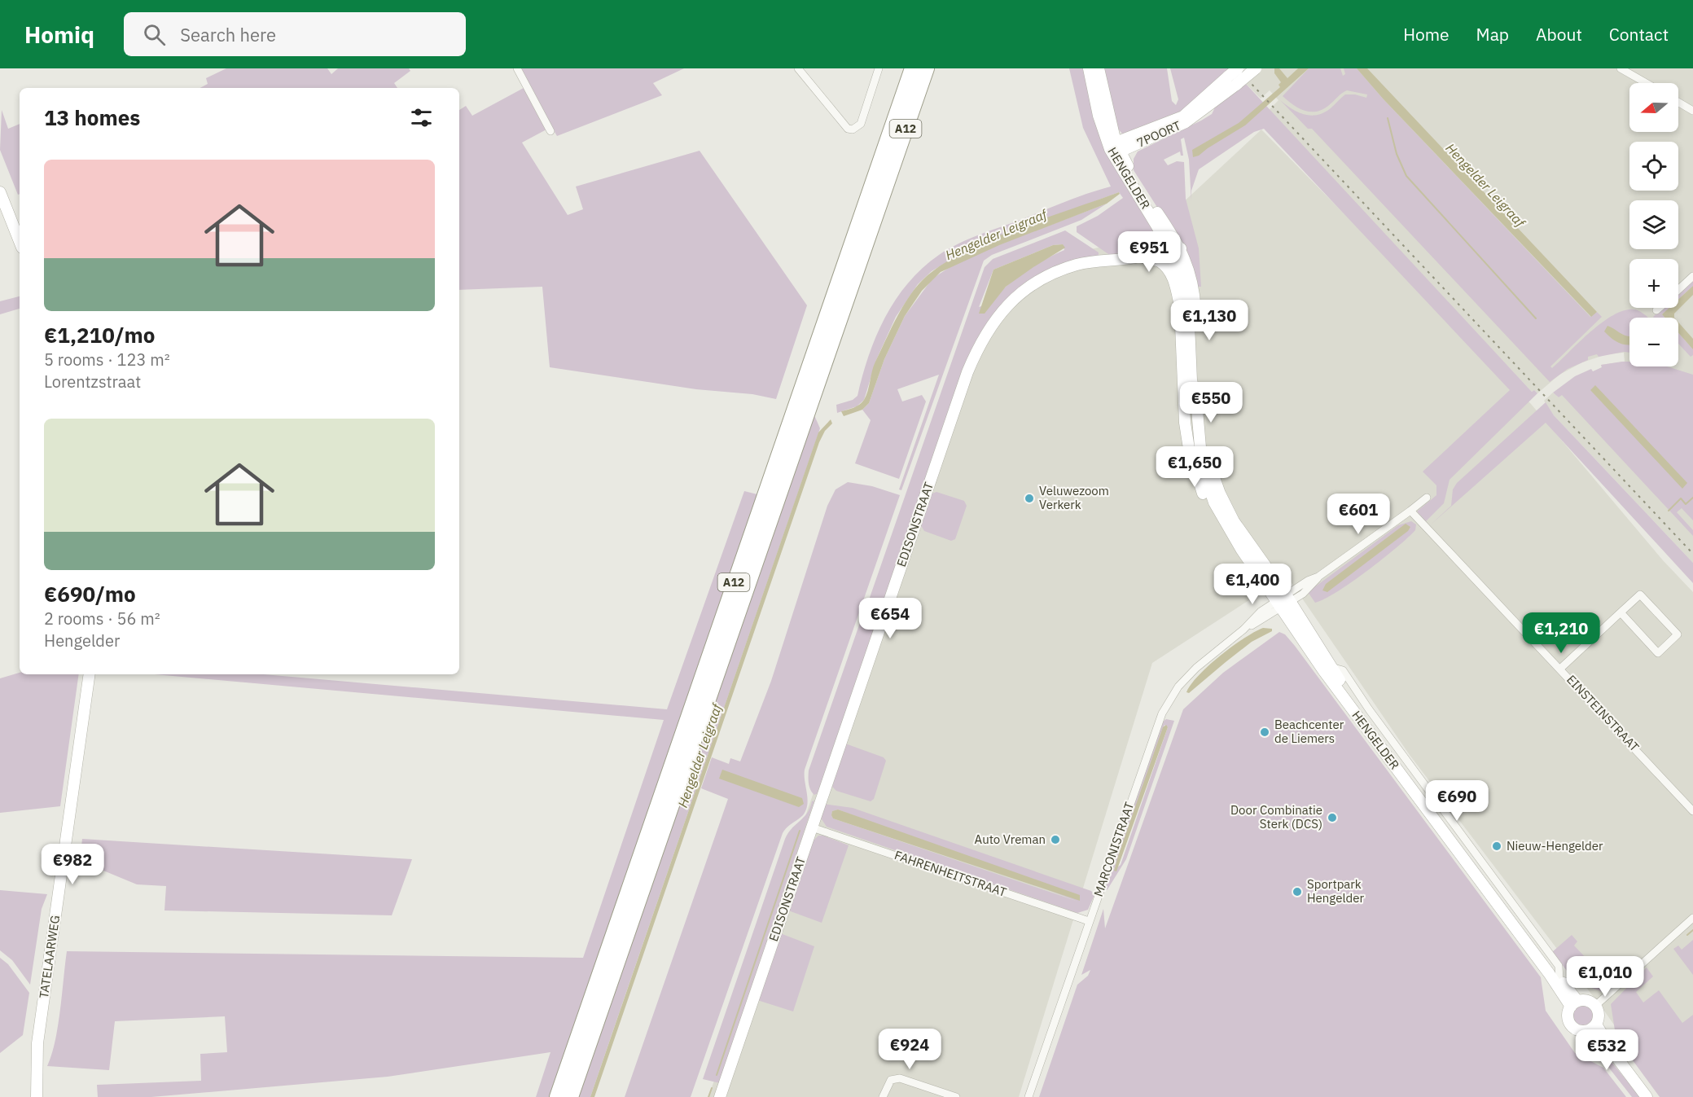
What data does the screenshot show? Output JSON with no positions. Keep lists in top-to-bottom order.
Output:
{
  "streets": {
    "highway": ["A12"],
    "main road": [
      "7POORT",
      "HENGELDER",
      "EDISONSTRAAT",
      "TATELAARWEG"
    ],
    "street": ["EINSTEINSTRAAT", "MARCONISTRAAT", "FAHRENHEITSTRAAT"]
  },
  "crossings": [
    ["7POORT", "HENGELDER"],
    ["HENGELDER", "EDISONSTRAAT"],
    ["HENGELDER", "MARCONISTRAAT"],
    ["EDISONSTRAAT", "FAHRENHEITSTRAAT"],
    ["MARCONISTRAAT", "FAHRENHEITSTRAAT"]
  ],
  "water": ["Hengelder Leigraaf"],
  "places": [
    "Veluwezoom Verkerk",
    "Beachcenter de Liemers",
    "Door Combinatie Sterk (DCS)",
    "Auto Vreman",
    "Nieuw-Hengelder",
    "Sportpark Hengelder"
  ],
  "north": "left",
  "page": {
    "header": "Homiq",
    "search": "Search here",
    "nav": [
      "Home",
      "Map",
      "About",
      "Contact"
    ],
    "map_buttons": ["+", "−"],
    "heading": "13 homes",
    "list": [
      {
        "name": "€1,210/mo",
        "note": "5 rooms · 123 m² · Lorentzstraat"
      },
      {
        "name": "€690/mo",
        "note": "2 rooms · 56 m² · Hengelder"
      }
    ],
    "price": [
      "€951",
      "€1,130",
      "€550",
      "€1,650",
      "€601",
      "€1,400",
      "€654",
      "€1,210",
      "€690",
      "€982",
      "€1,010",
      "€924",
      "€532"
    ]
  }
}
